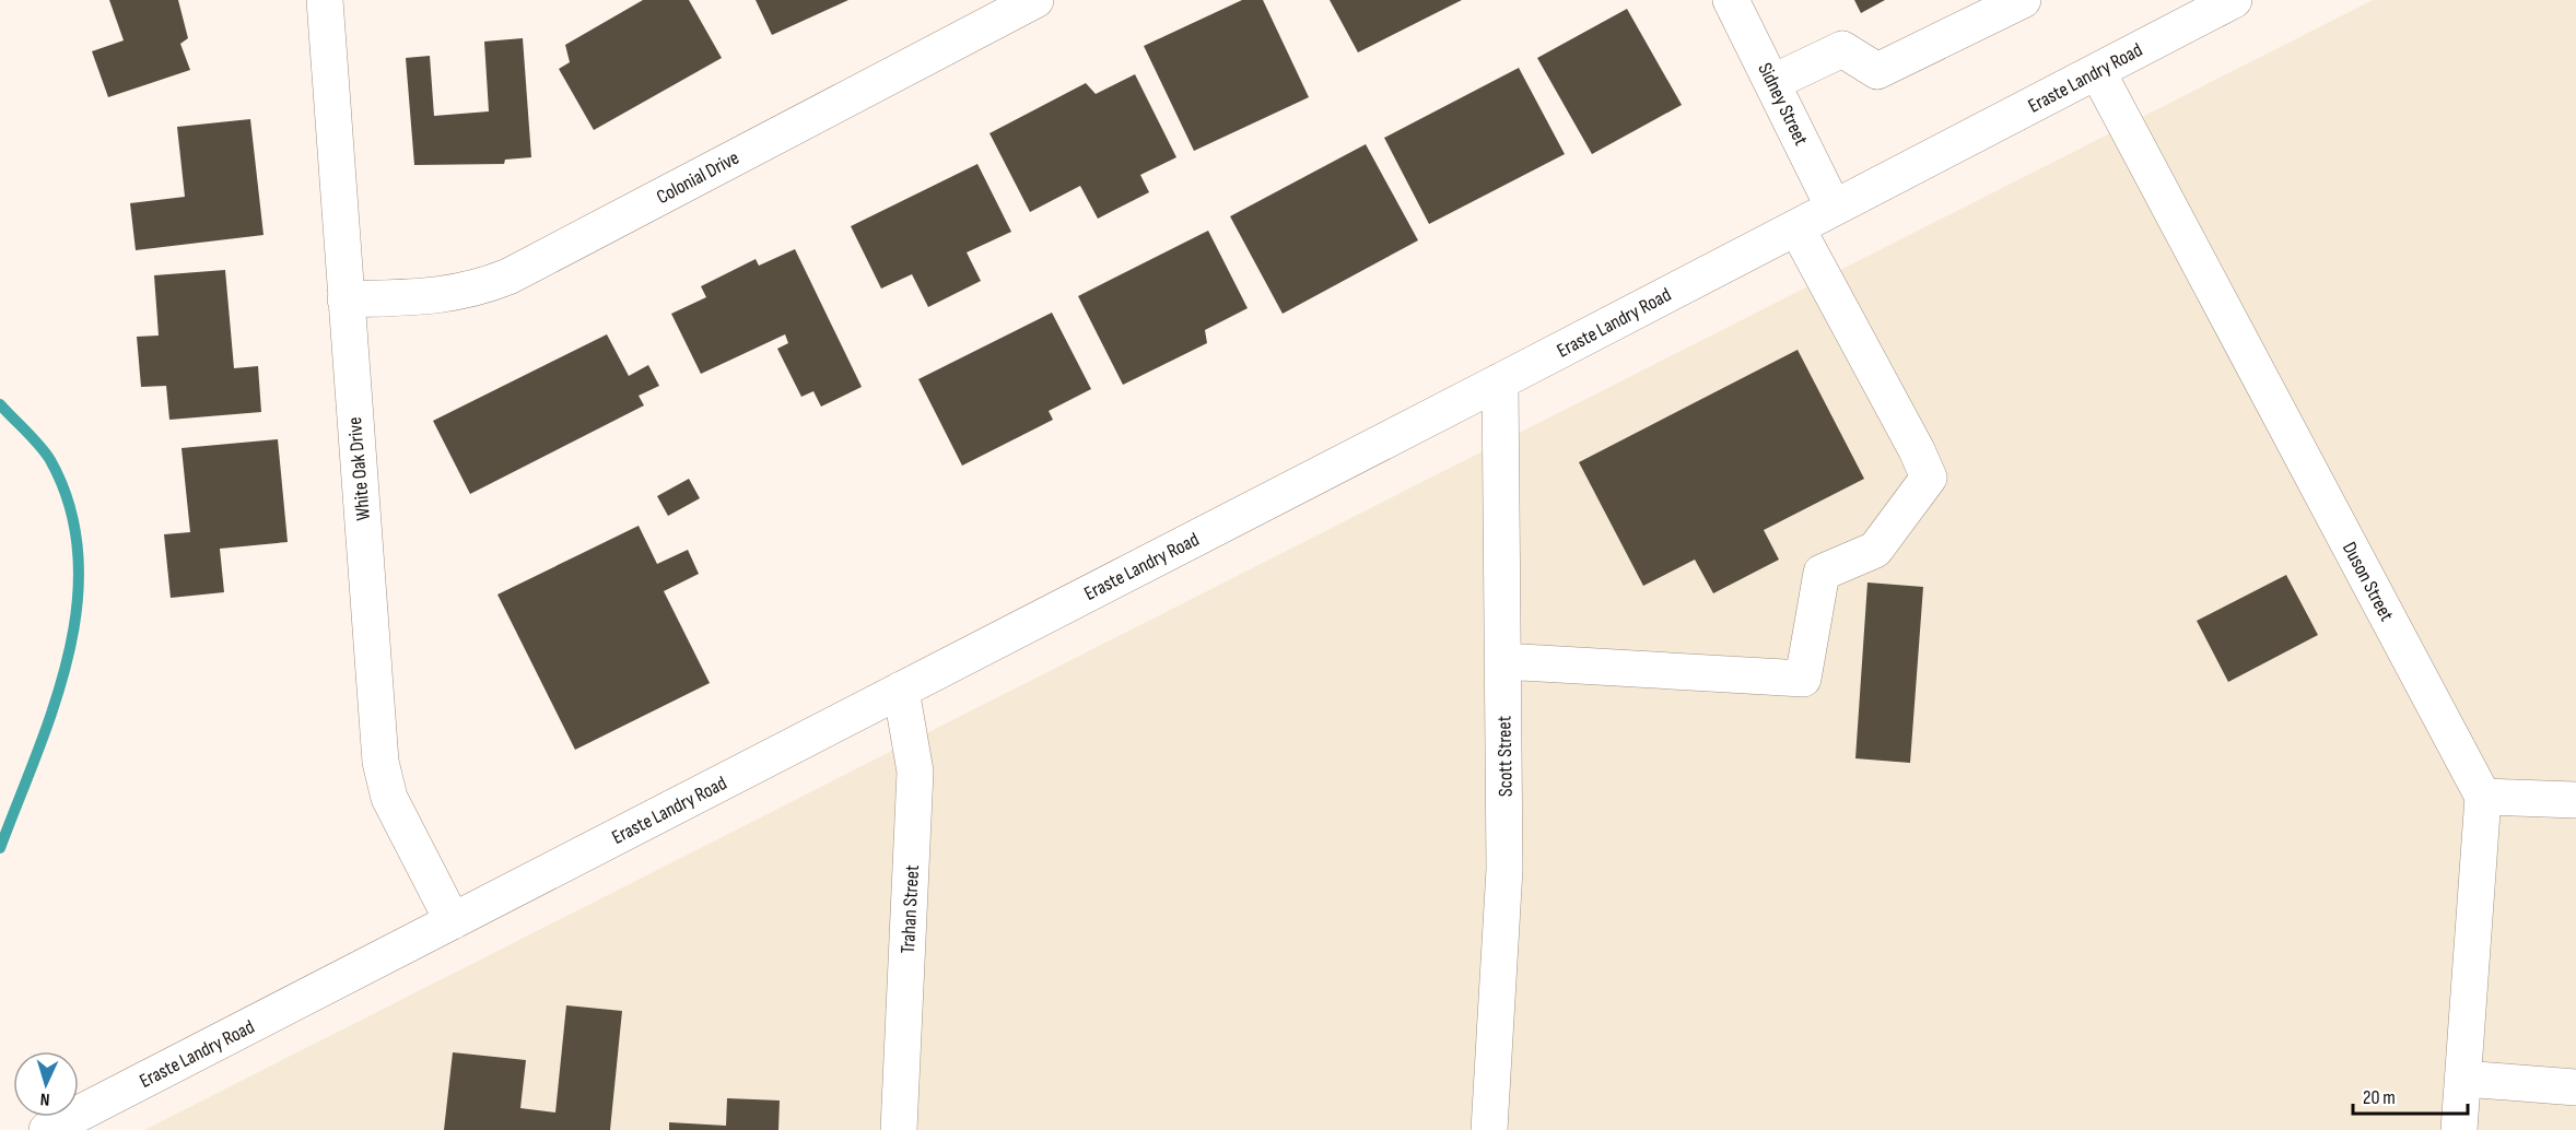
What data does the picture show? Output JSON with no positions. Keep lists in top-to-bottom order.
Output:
{
  "streets": {
    "street": [
      "Eraste Landry Road",
      "Sidney Street",
      "Colonial Drive",
      "White Oak Drive",
      "Duson Street",
      "Scott Street",
      "Trahan Street"
    ]
  },
  "crossings": [
    ["Eraste Landry Road", "Sidney Street"],
    ["Eraste Landry Road", "White Oak Drive"],
    ["Eraste Landry Road", "Duson Street"],
    ["Eraste Landry Road", "Scott Street"],
    ["Eraste Landry Road", "Trahan Street"],
    ["Colonial Drive", "White Oak Drive"]
  ],
  "scale_bar": "20 m",
  "north": "bottom"
}
